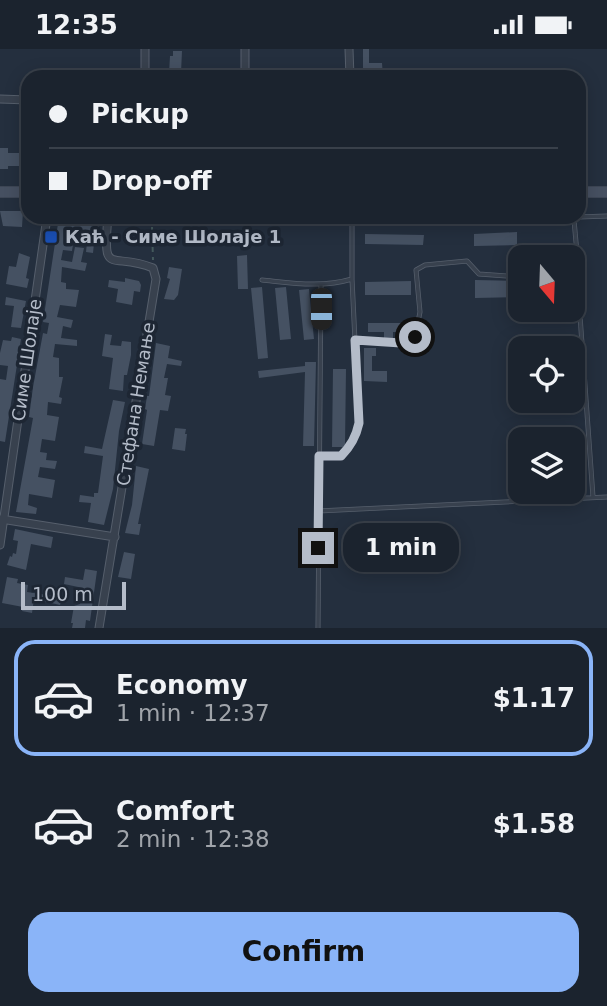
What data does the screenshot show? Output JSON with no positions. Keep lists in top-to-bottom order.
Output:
{
  "streets": {
    "street": ["Симе Шолаје", "Стефана Немање"]
  },
  "places": {
    "transit": ["Каћ - Симе Шолаје 1"]
  },
  "scale_bar": "100 m",
  "north": "bottom",
  "page": {
    "status": "12:35",
    "banner": ["Pickup", "Drop-off"],
    "bubble": "1 min",
    "scale": "100 m",
    "list": [
      {
        "name": "Economy",
        "note": "1 min · 12:37",
        "value": "$1.17"
      },
      {
        "name": "Comfort",
        "note": "2 min · 12:38",
        "value": "$1.58"
      }
    ],
    "buttons": "Confirm"
  }
}
